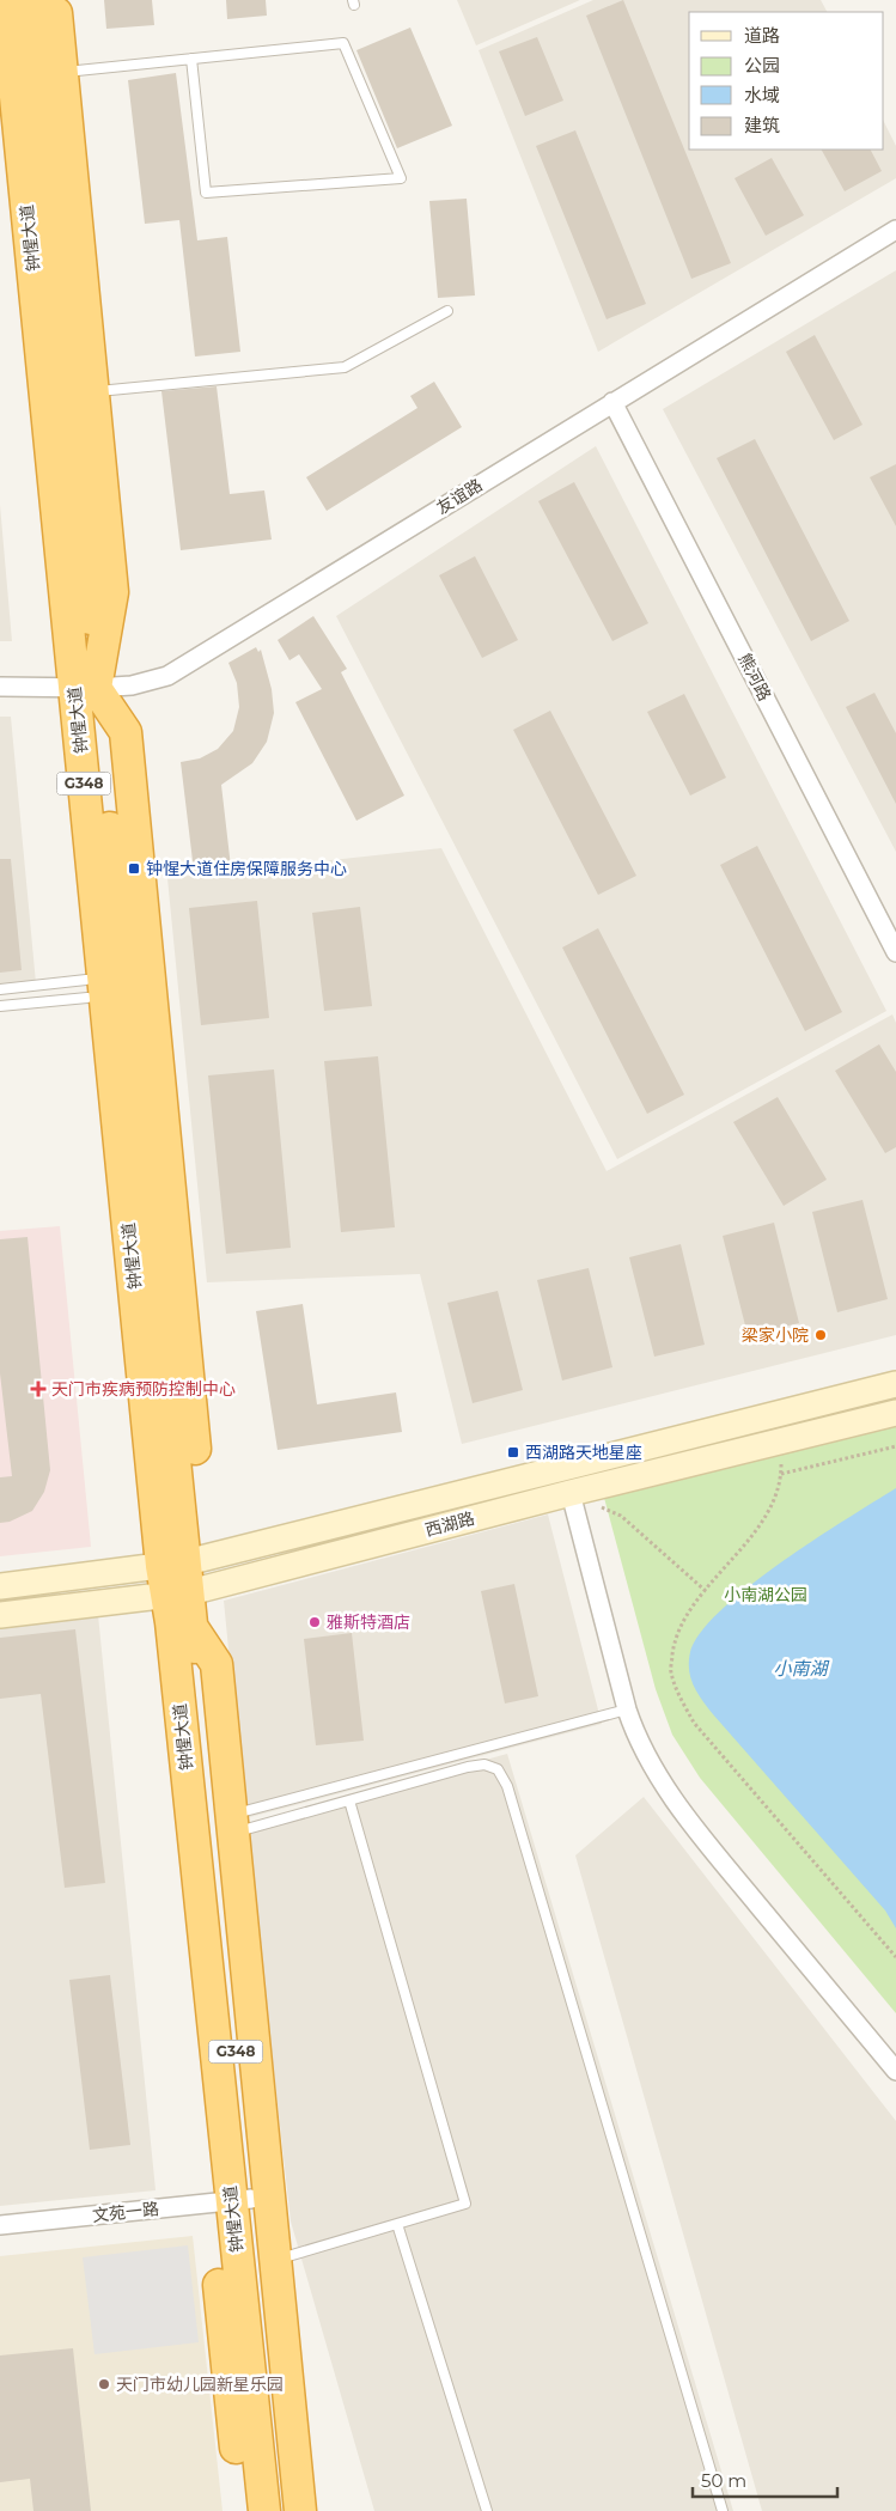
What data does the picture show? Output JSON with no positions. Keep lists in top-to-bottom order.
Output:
{
  "streets": {
    "highway": ["钟惺大道", "G348"],
    "main road": ["西湖路"],
    "street": ["友谊路", "熊河路", "文苑一路"]
  },
  "crossings": [
    ["钟惺大道", "友谊路"],
    ["钟惺大道", "西湖路"],
    ["钟惺大道", "文苑一路"],
    ["友谊路", "熊河路"]
  ],
  "water": ["小南湖"],
  "parks": ["小南湖公园"],
  "places": {
    "transit": ["钟惺大道住房保障服务中心", "西湖路天地星座"],
    "other": ["梁家小院", "雅斯特酒店", "天门市幼儿园新星乐园"],
    "health": ["天门市疾病预防控制中心"]
  },
  "legend": [
    "道路",
    "公园",
    "水域",
    "建筑"
  ],
  "scale_bar": "50 m"
}
